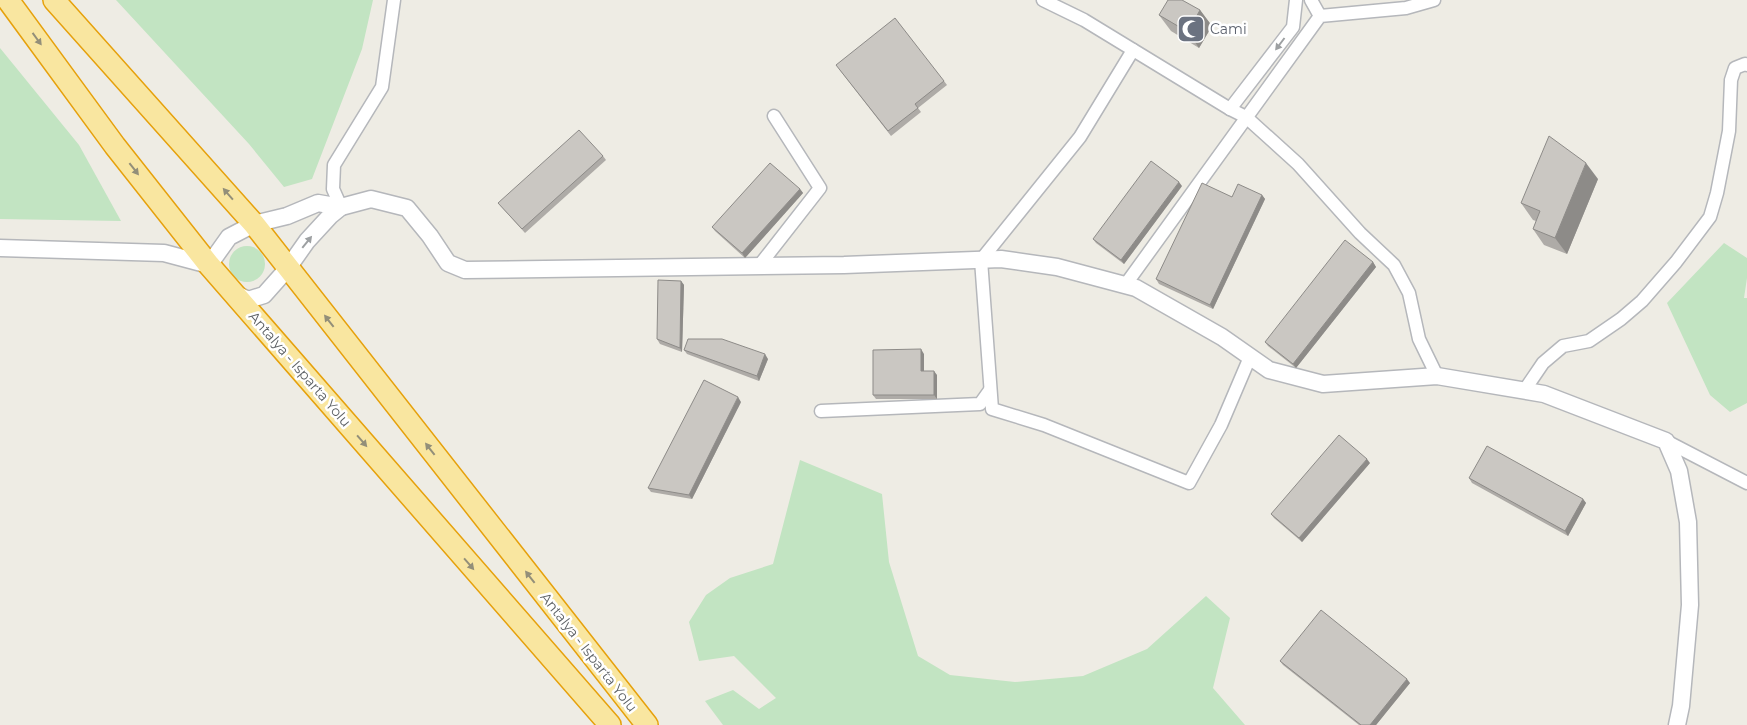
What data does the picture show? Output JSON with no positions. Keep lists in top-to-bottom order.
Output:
{
  "streets": {
    "highway": ["Antalya - Isparta Yolu"]
  },
  "places": {
    "mosque": ["Cami"]
  }
}
